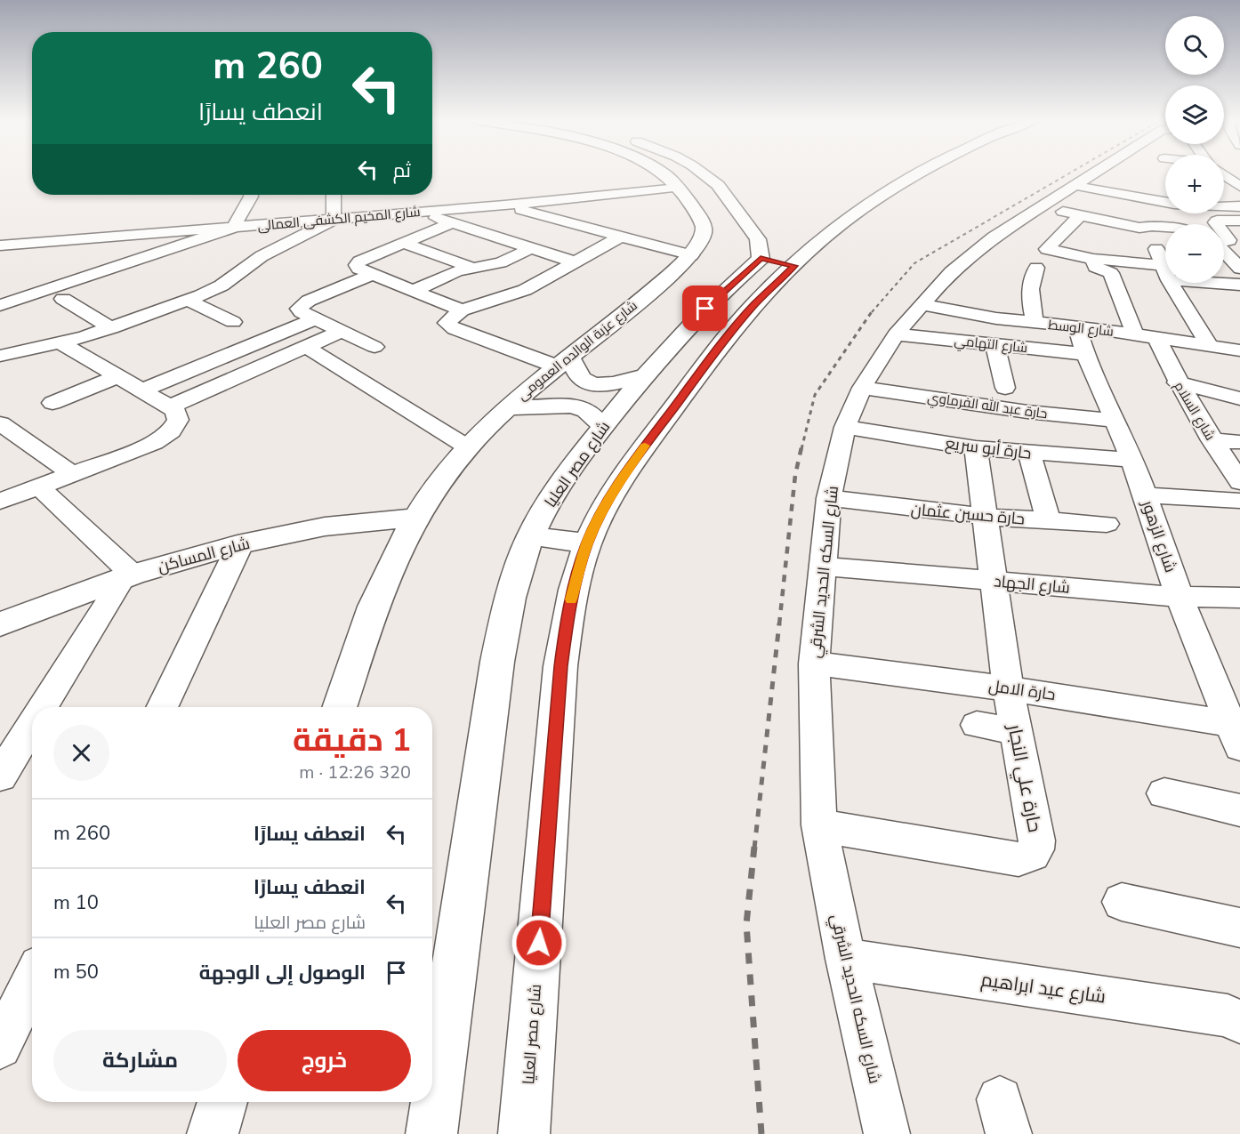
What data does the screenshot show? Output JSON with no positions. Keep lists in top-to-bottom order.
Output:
{
  "streets": {
    "street": [
      "شارع المخيم الكشفى العمالى",
      "شارع الوسط",
      "شارع التهامي",
      "شارع عزبة الوالده العمومى",
      "حارة عبد الله الفرماوي",
      "شارع السلام",
      "حارة أبو سريع",
      "شارع مصر العليا",
      "حارة حسين عثمان",
      "شارع الزهور",
      "شارع المساكن",
      "شارع السكه الحديد الشرقي",
      "شارع الجهاد",
      "حارة الامل",
      "حارة علي النجار",
      "شارع عيد ابراهيم"
    ]
  },
  "crossings": [
    ["شارع المخيم الكشفى العمالى", "شارع عزبة الوالده العمومى"],
    ["شارع الوسط", "شارع السلام"],
    ["شارع الوسط", "شارع الزهور"],
    ["شارع الوسط", "شارع السكه الحديد الشرقي"],
    ["شارع التهامي", "شارع الزهور"],
    ["شارع التهامي", "شارع السكه الحديد الشرقي"],
    ["شارع عزبة الوالده العمومى", "شارع مصر العليا"],
    ["شارع عزبة الوالده العمومى", "شارع المساكن"],
    ["حارة عبد الله الفرماوي", "شارع الزهور"],
    ["حارة عبد الله الفرماوي", "شارع السكه الحديد الشرقي"],
    ["حارة أبو سريع", "شارع الزهور"],
    ["حارة أبو سريع", "شارع السكه الحديد الشرقي"],
    ["حارة أبو سريع", "حارة علي النجار"],
    ["حارة حسين عثمان", "شارع السكه الحديد الشرقي"],
    ["حارة حسين عثمان", "حارة علي النجار"],
    ["شارع الزهور", "شارع الجهاد"],
    ["شارع الزهور", "حارة الامل"],
    ["شارع السكه الحديد الشرقي", "شارع الجهاد"],
    ["شارع السكه الحديد الشرقي", "حارة الامل"],
    ["شارع السكه الحديد الشرقي", "حارة علي النجار"],
    ["شارع السكه الحديد الشرقي", "شارع عيد ابراهيم"],
    ["شارع الجهاد", "حارة علي النجار"],
    ["حارة الامل", "حارة علي النجار"]
  ],
  "page": {
    "map_buttons": ["+", "−"],
    "turn": ["260 m", "انعطف يسارًا"],
    "then": "ثم",
    "heading": ["1 دقيقة", "320 m · 12:26"],
    "list": [
      {
        "name": "انعطف يسارًا",
        "value": "260 m"
      },
      {
        "name": "انعطف يسارًا",
        "note": "شارع مصر العليا",
        "value": "10 m"
      },
      {
        "name": "الوصول إلى الوجهة",
        "value": "50 m"
      }
    ],
    "buttons": ["خروج", "مشاركة"]
  }
}
